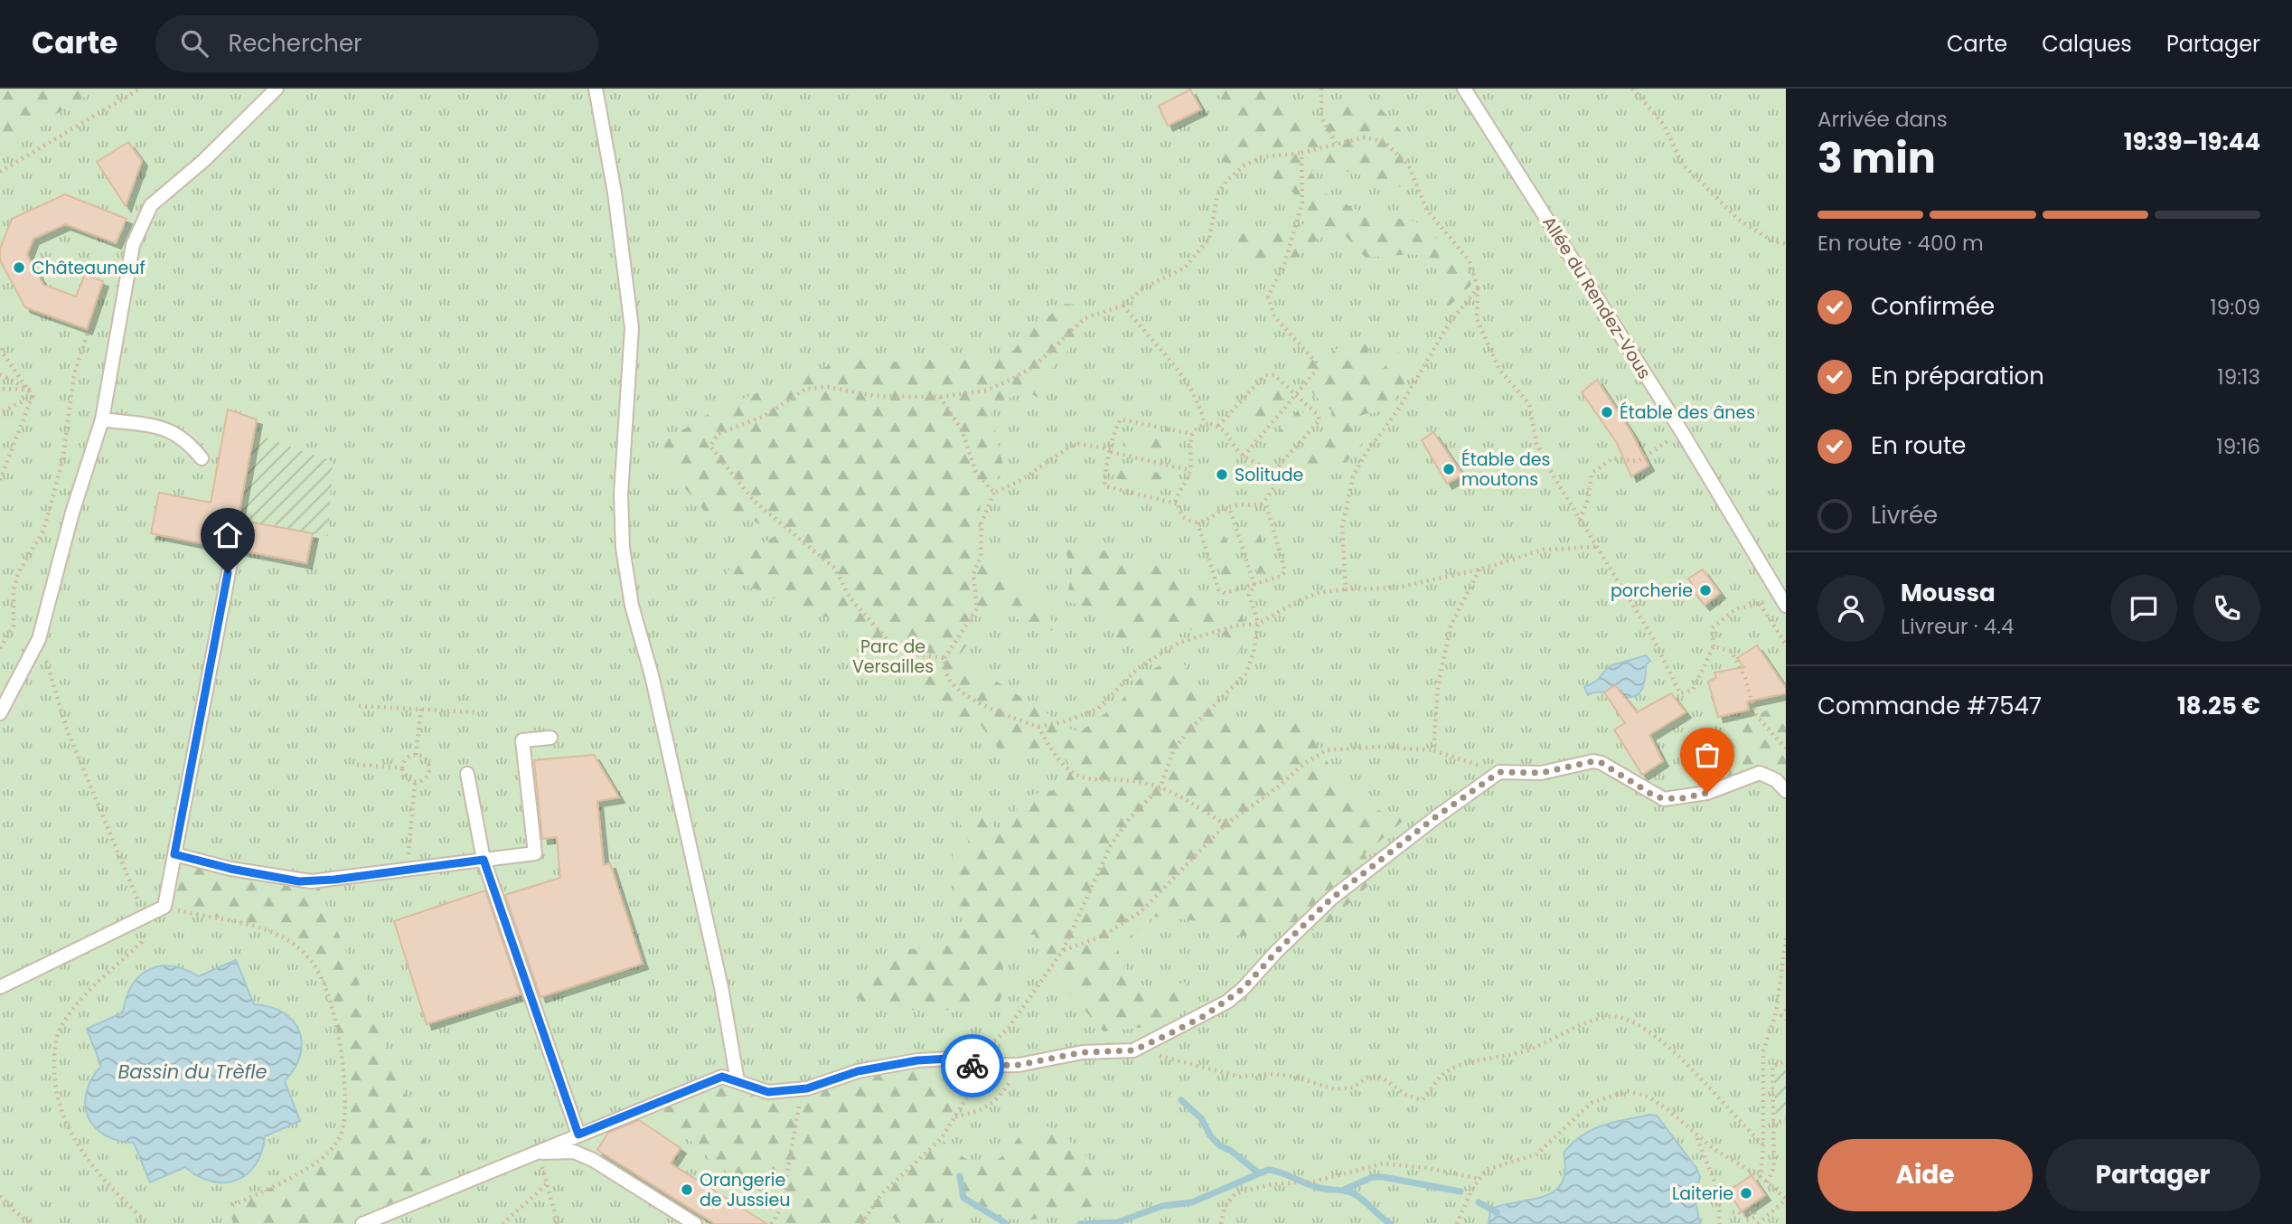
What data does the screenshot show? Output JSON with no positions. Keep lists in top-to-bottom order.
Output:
{
  "streets": {
    "lane": ["Allée du Rendez-Vous"]
  },
  "water": ["Bassin du Trèfle"],
  "parks": ["Parc de Versailles"],
  "places": [
    "Châteauneuf",
    "Étable des ânes",
    "Étable des moutons",
    "Solitude",
    "porcherie",
    "Orangerie de Jussieu",
    "Laiterie"
  ],
  "page": {
    "header": "Carte",
    "search": "Rechercher",
    "nav": ["Carte", "Calques", "Partager"],
    "heading": ["3 min", "Arrivée dans", "19:39–19:44"],
    "panel": [
      "Moussa",
      "Livreur · 4.4",
      "Commande #7547",
      "18.25 €"
    ],
    "bar": "En route · 400 m",
    "list": [
      ["Confirmée", "19:09"],
      ["En préparation", "19:13"],
      ["En route", "19:16"],
      "Livrée"
    ],
    "buttons": ["Aide", "Partager"]
  }
}
